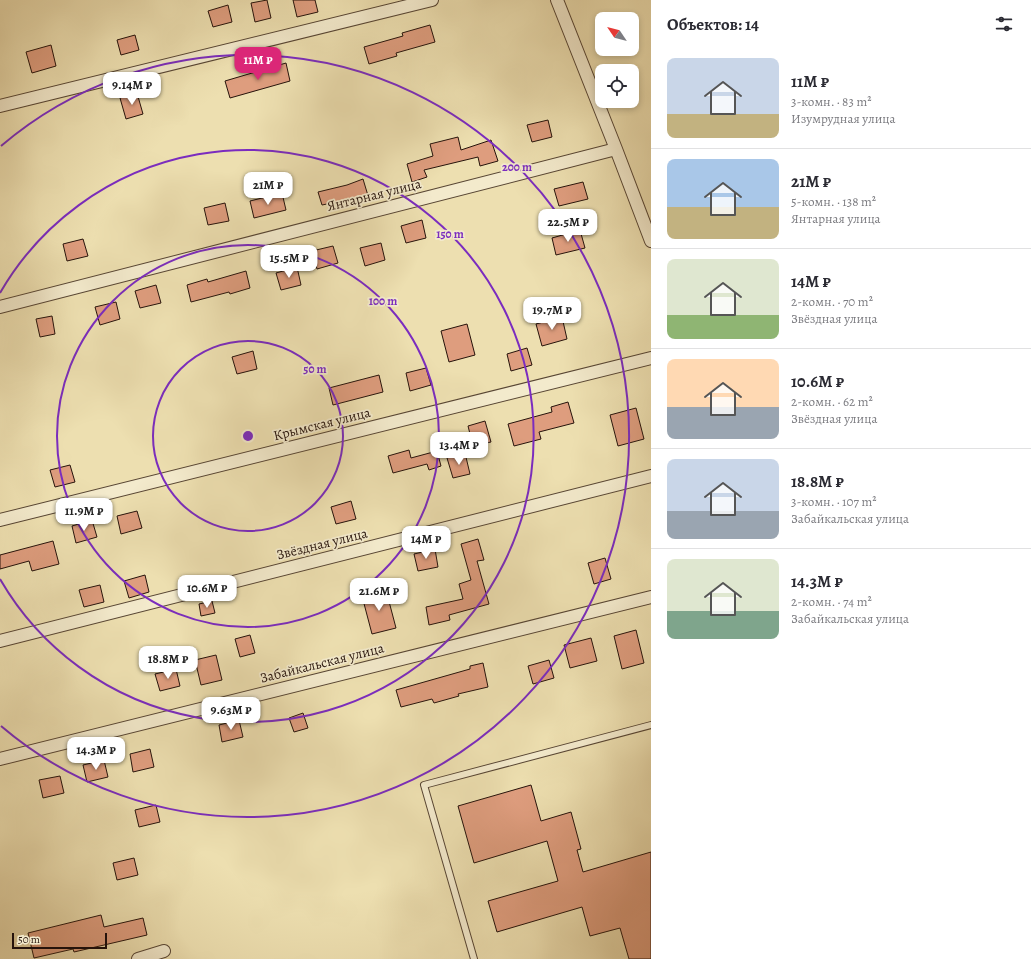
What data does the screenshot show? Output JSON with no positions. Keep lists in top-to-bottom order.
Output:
{
  "streets": {
    "street": [
      "Янтарная улица",
      "Крымская улица",
      "Звёздная улица",
      "Забайкальская улица"
    ]
  },
  "scale_bar": "50 m",
  "north": "top left",
  "page": {
    "heading": "Объектов: 14",
    "price": [
      "11M ₽",
      "9.14M ₽",
      "21M ₽",
      "22.5M ₽",
      "15.5M ₽",
      "19.7M ₽",
      "13.4M ₽",
      "11.9M ₽",
      "14M ₽",
      "10.6M ₽",
      "21.6M ₽",
      "18.8M ₽",
      "9.63M ₽",
      "14.3M ₽"
    ],
    "list": [
      {
        "name": "11M ₽",
        "note": "3-комн. · 83 m² · Изумрудная улица"
      },
      {
        "name": "21M ₽",
        "note": "5-комн. · 138 m² · Янтарная улица"
      },
      {
        "name": "14M ₽",
        "note": "2-комн. · 70 m² · Звёздная улица"
      },
      {
        "name": "10.6M ₽",
        "note": "2-комн. · 62 m² · Звёздная улица"
      },
      {
        "name": "18.8M ₽",
        "note": "3-комн. · 107 m² · Забайкальская улица"
      },
      {
        "name": "14.3M ₽",
        "note": "2-комн. · 74 m² · Забайкальская улица"
      }
    ],
    "scale": "50 m"
  },
  "rings": [
    "200 m",
    "150 m",
    "100 m",
    "50 m"
  ]
}
